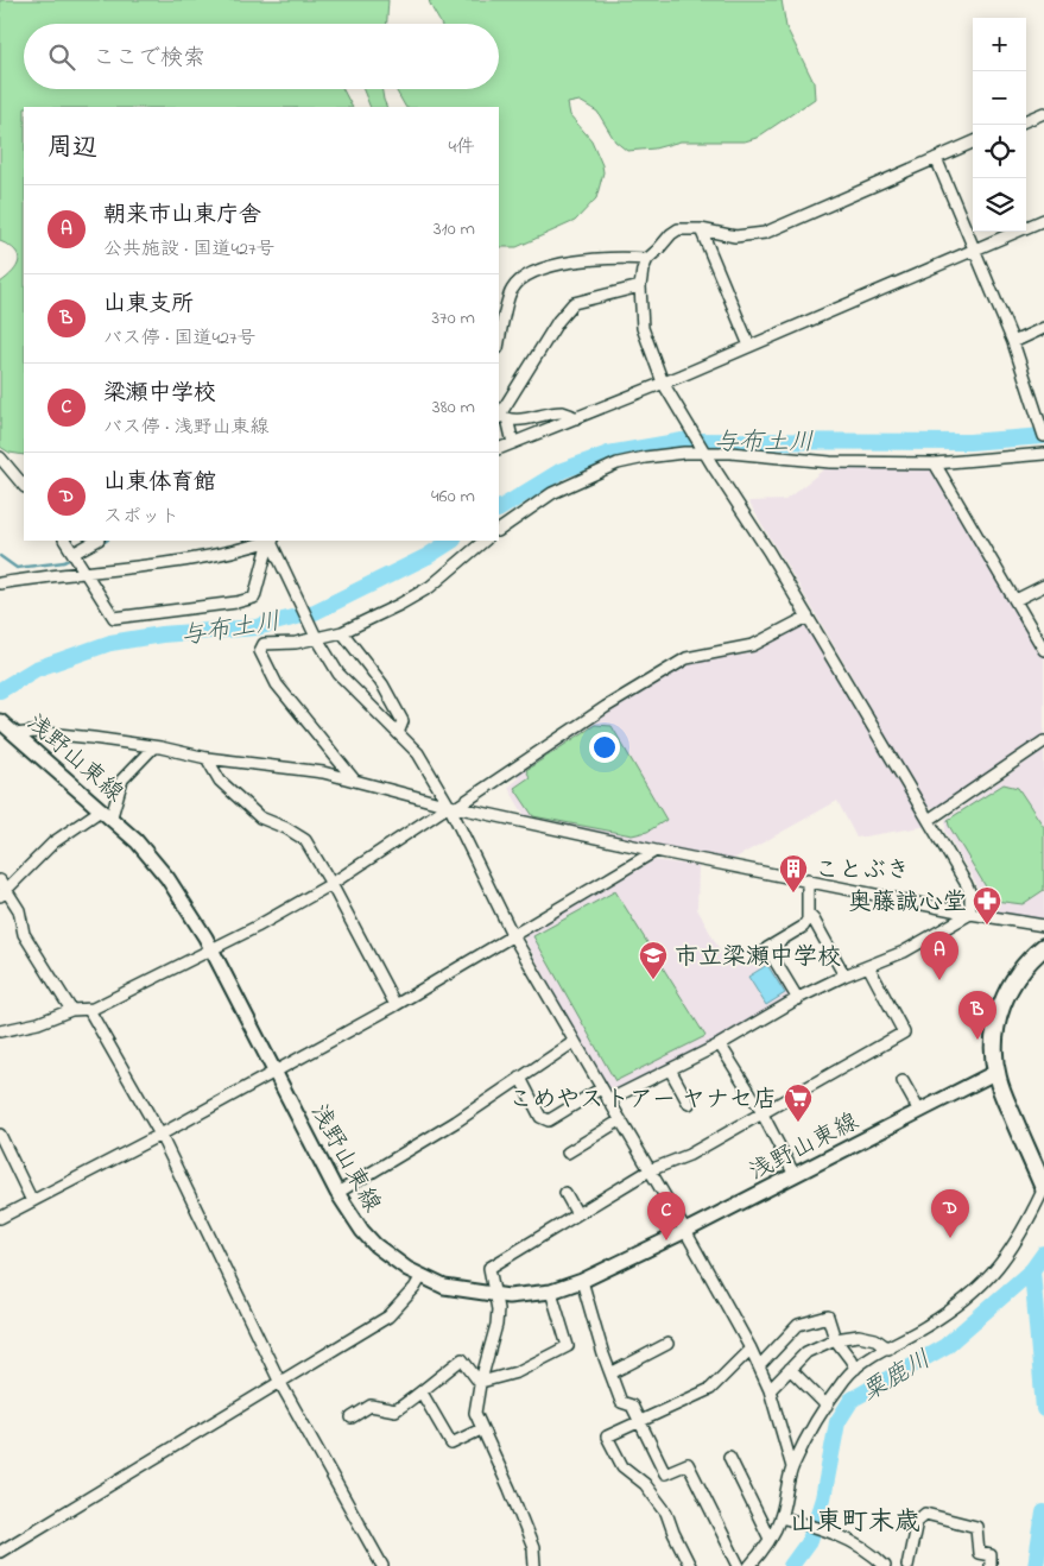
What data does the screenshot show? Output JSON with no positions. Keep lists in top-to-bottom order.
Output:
{
  "streets": {
    "main road": ["浅野山東線"]
  },
  "districts": ["山東町末歳"],
  "water": ["与布土川", "粟鹿川"],
  "places": {
    "building": ["ことぶき"],
    "pharmacy": ["奥藤誠心堂"],
    "school or university": ["市立梁瀬中学校"],
    "supermarket": ["こめやストアー ヤナセ店"]
  },
  "page": {
    "map_buttons": ["+", "−"],
    "search": "ここで検索",
    "heading": ["周辺", "4件"],
    "list": [
      {
        "mark": "A",
        "name": "朝来市山東庁舎",
        "note": "公共施設 · 国道427号",
        "value": "310 m"
      },
      {
        "mark": "B",
        "name": "山東支所",
        "note": "バス停 · 国道427号",
        "value": "370 m"
      },
      {
        "mark": "C",
        "name": "梁瀬中学校",
        "note": "バス停 · 浅野山東線",
        "value": "380 m"
      },
      {
        "mark": "D",
        "name": "山東体育館",
        "note": "スポット",
        "value": "460 m"
      }
    ],
    "pins": [
      "A",
      "B",
      "D",
      "C"
    ]
  }
}
